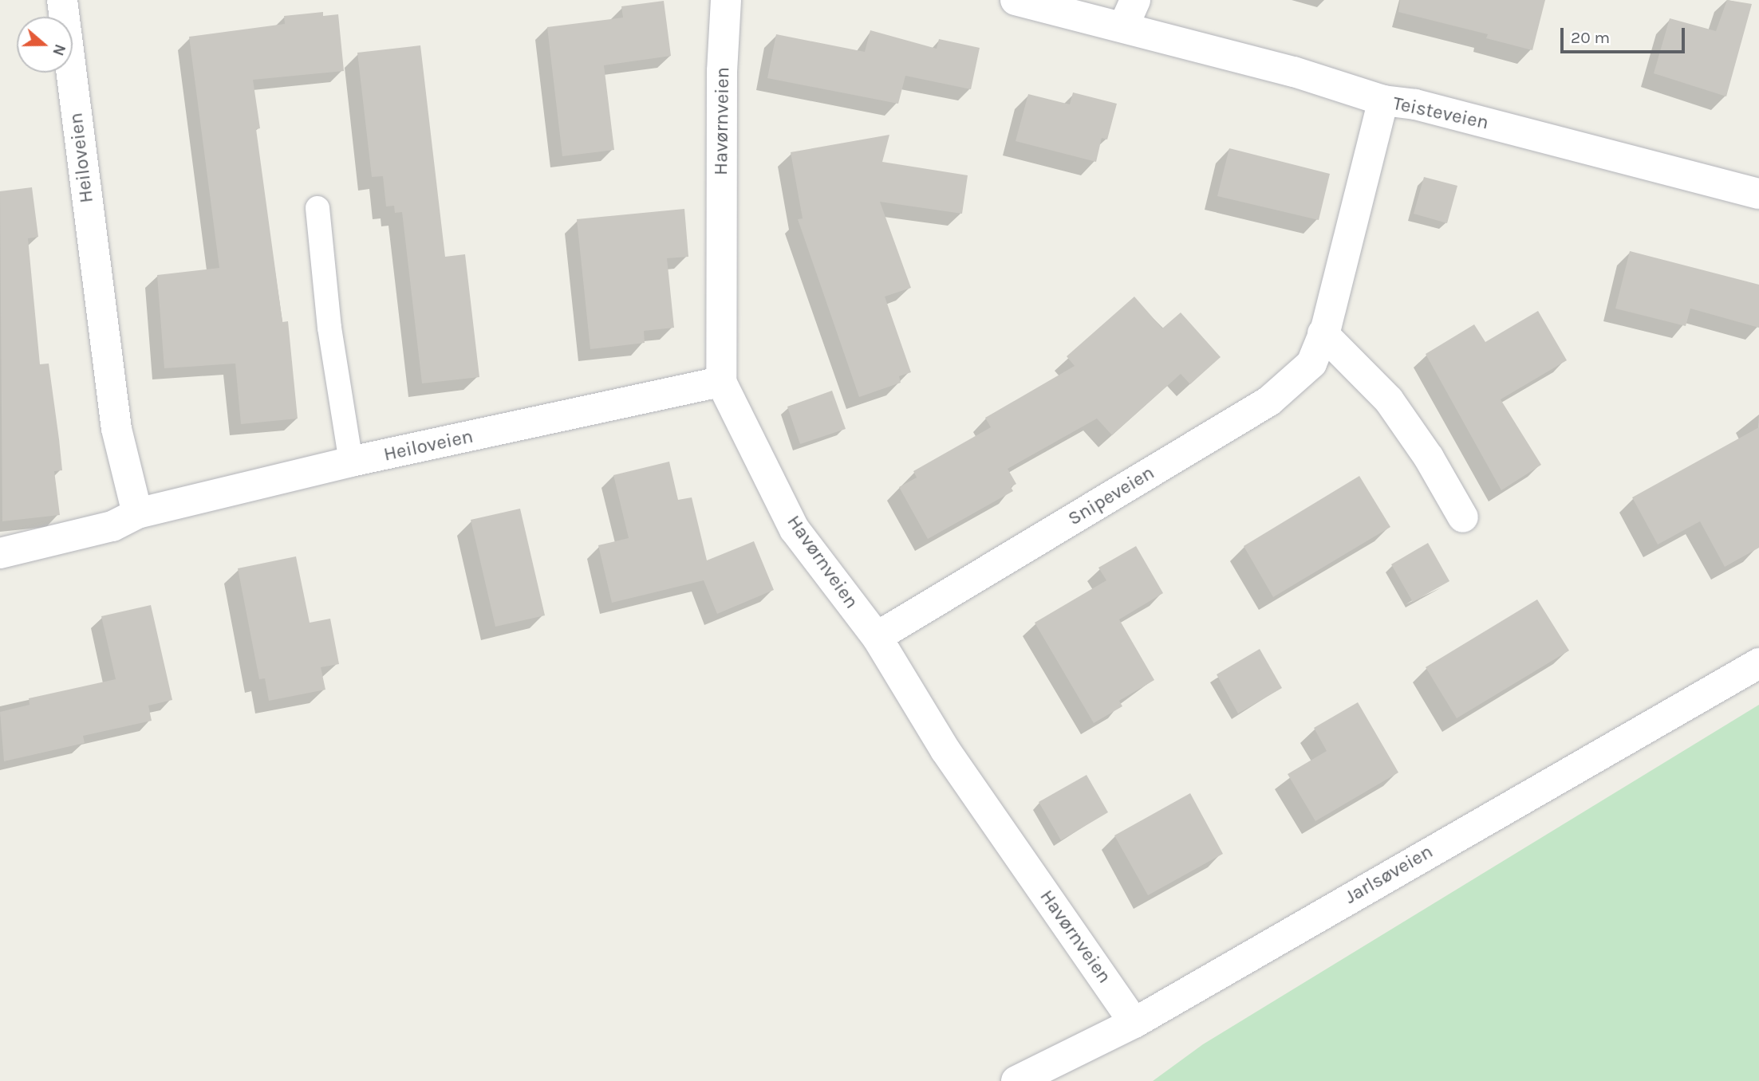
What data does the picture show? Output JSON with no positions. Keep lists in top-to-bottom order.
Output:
{
  "streets": {
    "street": [
      "Teisteveien",
      "Havørnveien",
      "Heiloveien",
      "Snipeveien",
      "Jarlsøveien"
    ]
  },
  "crossings": [
    ["Teisteveien", "Snipeveien"],
    ["Havørnveien", "Heiloveien"],
    ["Havørnveien", "Snipeveien"],
    ["Havørnveien", "Jarlsøveien"]
  ],
  "scale_bar": "20 m",
  "north": "right"
}
